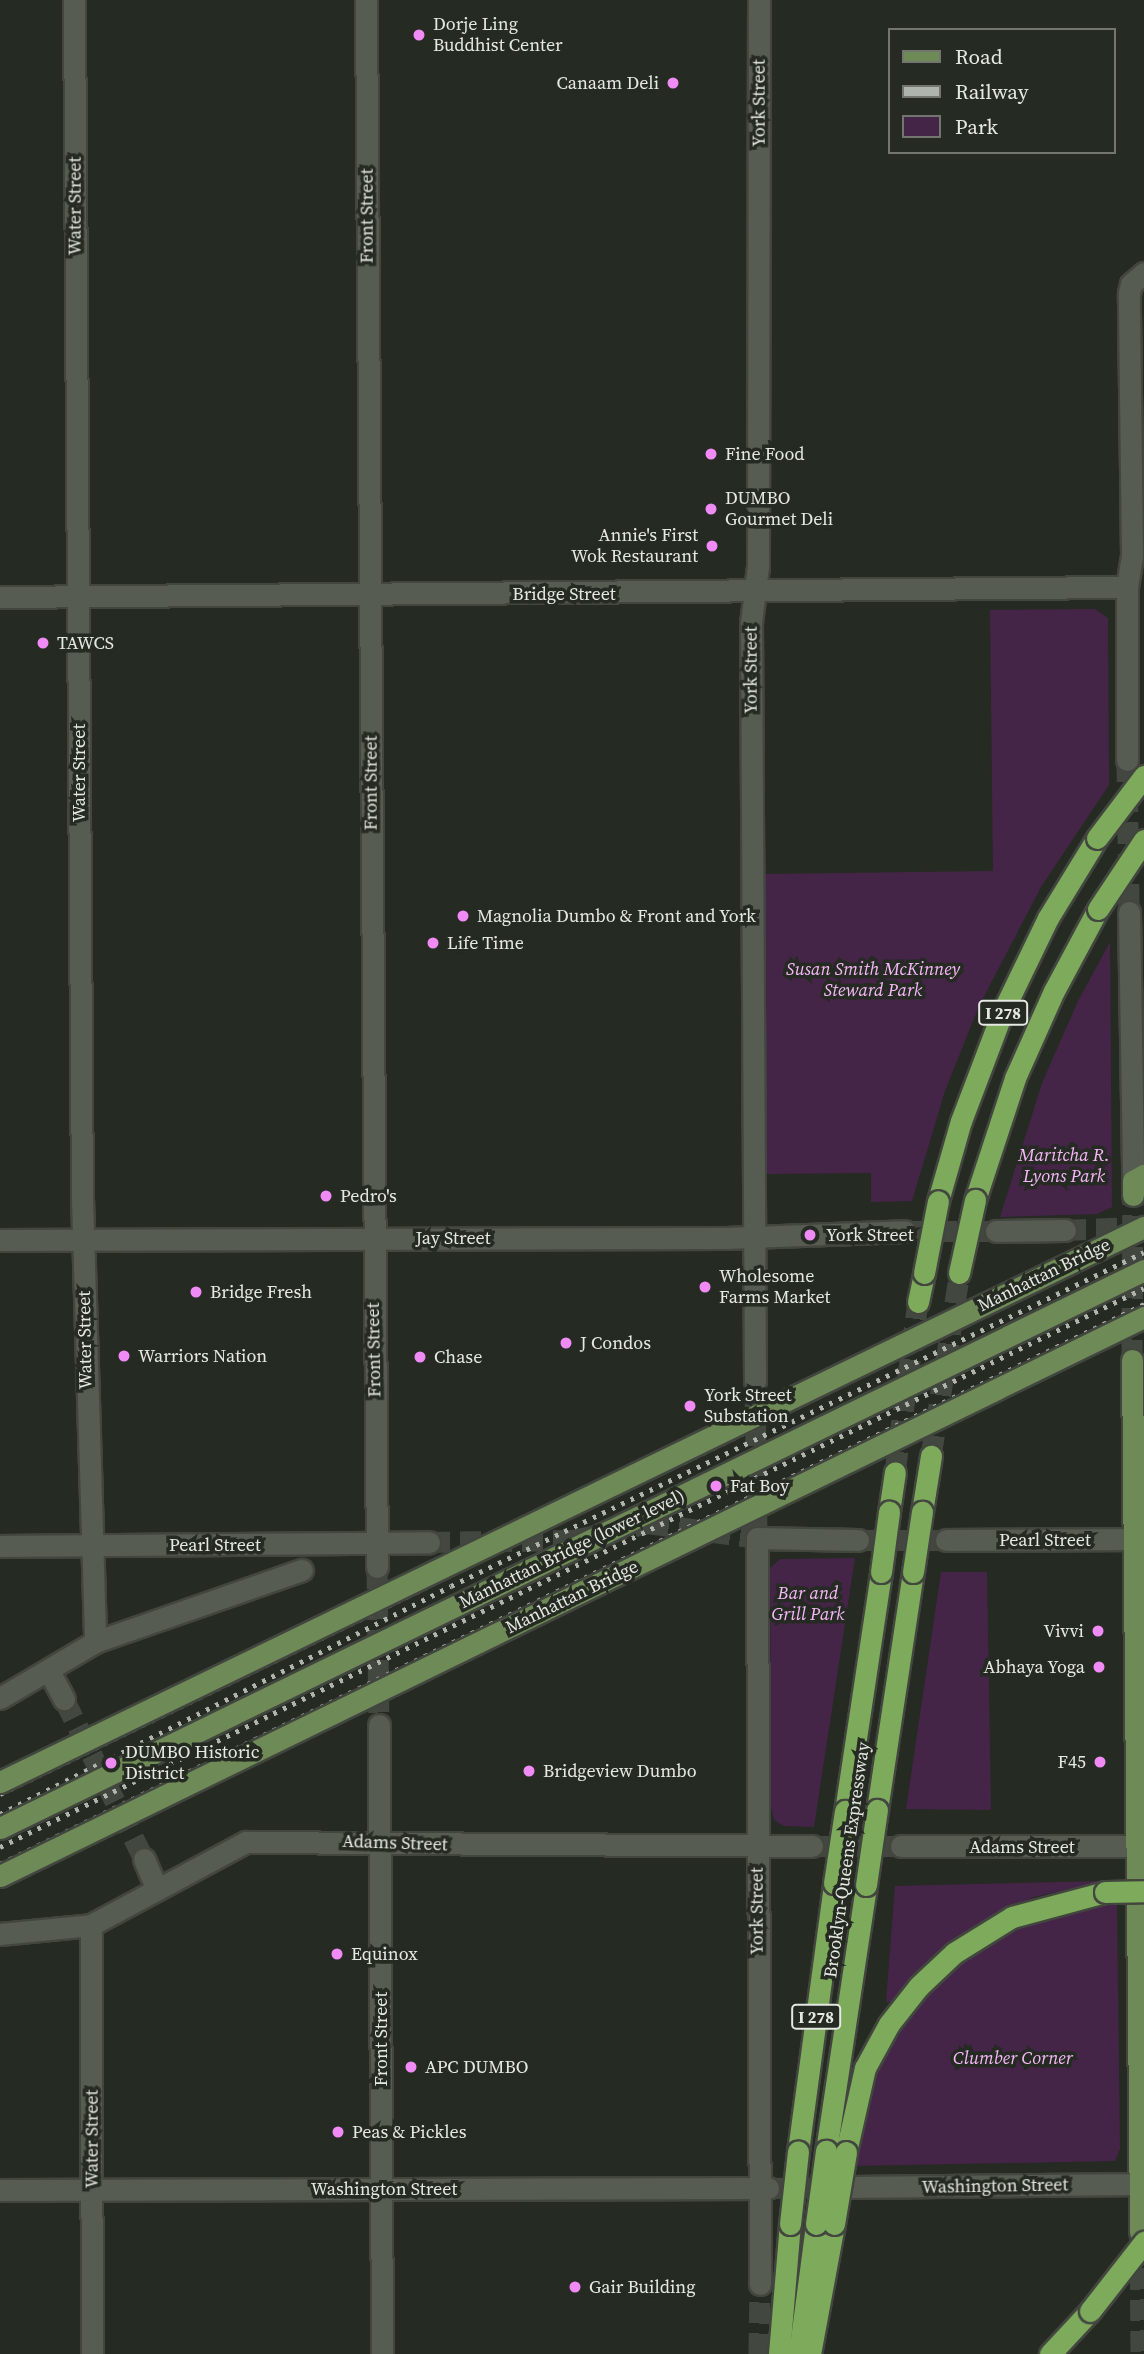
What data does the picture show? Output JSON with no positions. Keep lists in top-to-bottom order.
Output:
{
  "streets": {
    "highway": ["I 278", "Brooklyn-Queens Expressway"],
    "main road": ["Manhattan Bridge", "Manhattan Bridge (lower level)"],
    "street": [
      "York Street",
      "Water Street",
      "Front Street",
      "Bridge Street",
      "Jay Street",
      "Pearl Street",
      "Adams Street",
      "Washington Street"
    ]
  },
  "crossings": [
    ["York Street", "Bridge Street"],
    ["York Street", "Jay Street"],
    ["York Street", "Adams Street"],
    ["York Street", "Washington Street"],
    ["Water Street", "Bridge Street"],
    ["Water Street", "Jay Street"],
    ["Water Street", "Pearl Street"],
    ["Water Street", "Adams Street"],
    ["Water Street", "Washington Street"],
    ["Front Street", "Bridge Street"],
    ["Front Street", "Jay Street"],
    ["Front Street", "Pearl Street"],
    ["Front Street", "Adams Street"],
    ["Front Street", "Washington Street"]
  ],
  "parks": [
    "Susan Smith McKinney Steward Park",
    "Maritcha R. Lyons Park",
    "Bar and Grill Park",
    "Clumber Corner"
  ],
  "places": [
    "Dorje Ling Buddhist Center",
    "Canaam Deli",
    "Fine Food",
    "DUMBO Gourmet Deli",
    "Annie's First Wok Restaurant",
    "TAWCS",
    "Magnolia Dumbo & Front and York",
    "Life Time",
    "Pedro's",
    "York Street",
    "Wholesome Farms Market",
    "Bridge Fresh",
    "J Condos",
    "Warriors Nation",
    "Chase",
    "York Street Substation",
    "Fat Boy",
    "Vivvi",
    "Abhaya Yoga",
    "F45",
    "DUMBO Historic District",
    "Bridgeview Dumbo",
    "Equinox",
    "APC DUMBO",
    "Peas & Pickles",
    "Gair Building"
  ],
  "legend": ["Road", "Railway", "Park"]
}
